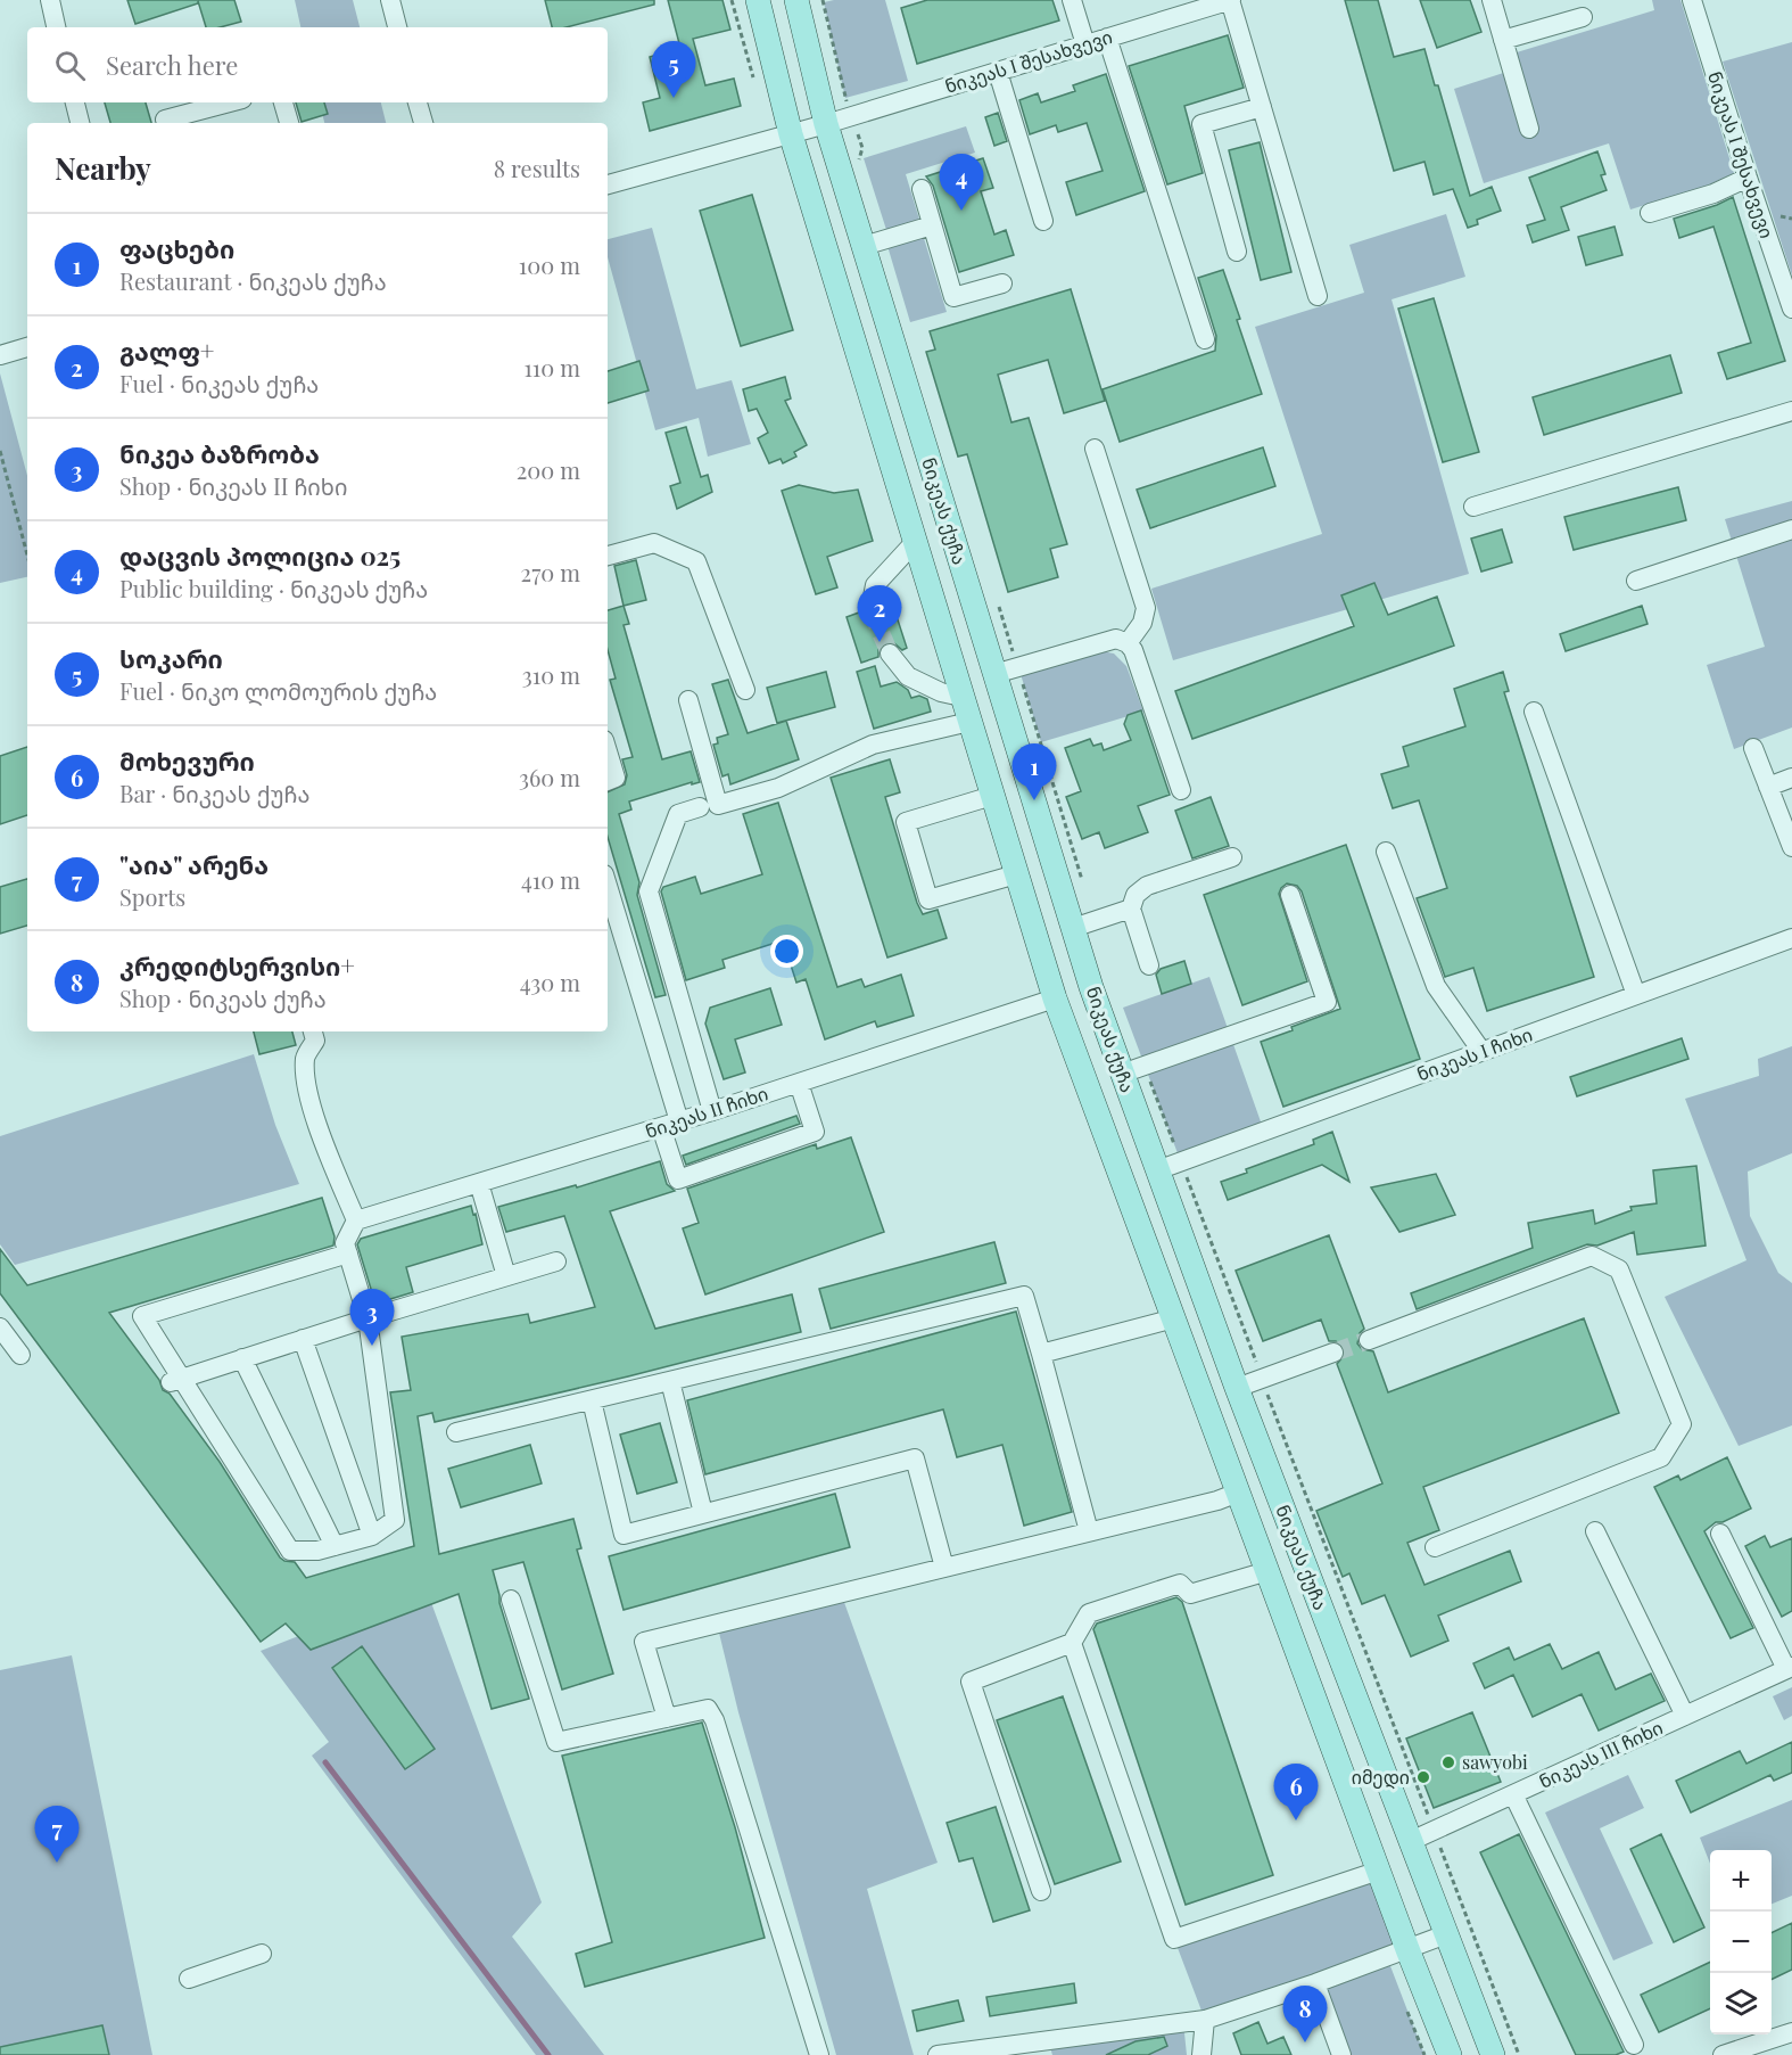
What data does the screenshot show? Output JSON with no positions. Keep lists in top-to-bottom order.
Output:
{
  "streets": {
    "main road": ["ნიკეას ქუჩა"],
    "street": [
      "ნიკეას I შესახვევი",
      "ნიკეას I ჩიხი",
      "ნიკეას II ჩიხი",
      "ნიკეას III ჩიხი"
    ]
  },
  "crossings": [
    ["ნიკეას I შესახვევი", "ნიკეას ქუჩა"],
    ["ნიკეას ქუჩა", "ნიკეას I ჩიხი"],
    ["ნიკეას ქუჩა", "ნიკეას II ჩიხი"],
    ["ნიკეას ქუჩა", "ნიკეას III ჩიხი"]
  ],
  "places": ["sawyobi", "იმედი"],
  "page": {
    "search": "Search here",
    "pins": [
      "5",
      "4",
      "2",
      "1",
      "3",
      "6",
      "7",
      "8"
    ],
    "heading": ["Nearby", "8 results"],
    "list": [
      {
        "mark": "1",
        "name": "ფაცხები",
        "note": "Restaurant · ნიკეას ქუჩა",
        "value": "100 m"
      },
      {
        "mark": "2",
        "name": "გალფ+",
        "note": "Fuel · ნიკეას ქუჩა",
        "value": "110 m"
      },
      {
        "mark": "3",
        "name": "ნიკეა ბაზრობა",
        "note": "Shop · ნიკეას II ჩიხი",
        "value": "200 m"
      },
      {
        "mark": "4",
        "name": "დაცვის პოლიცია 025",
        "note": "Public building · ნიკეას ქუჩა",
        "value": "270 m"
      },
      {
        "mark": "5",
        "name": "სოკარი",
        "note": "Fuel · ნიკო ლომოურის ქუჩა",
        "value": "310 m"
      },
      {
        "mark": "6",
        "name": "მოხევური",
        "note": "Bar · ნიკეას ქუჩა",
        "value": "360 m"
      },
      {
        "mark": "7",
        "name": "\"აია\" არენა",
        "note": "Sports",
        "value": "410 m"
      },
      {
        "mark": "8",
        "name": "კრედიტსერვისი+",
        "note": "Shop · ნიკეას ქუჩა",
        "value": "430 m"
      }
    ],
    "map_buttons": ["+", "−"]
  }
}
